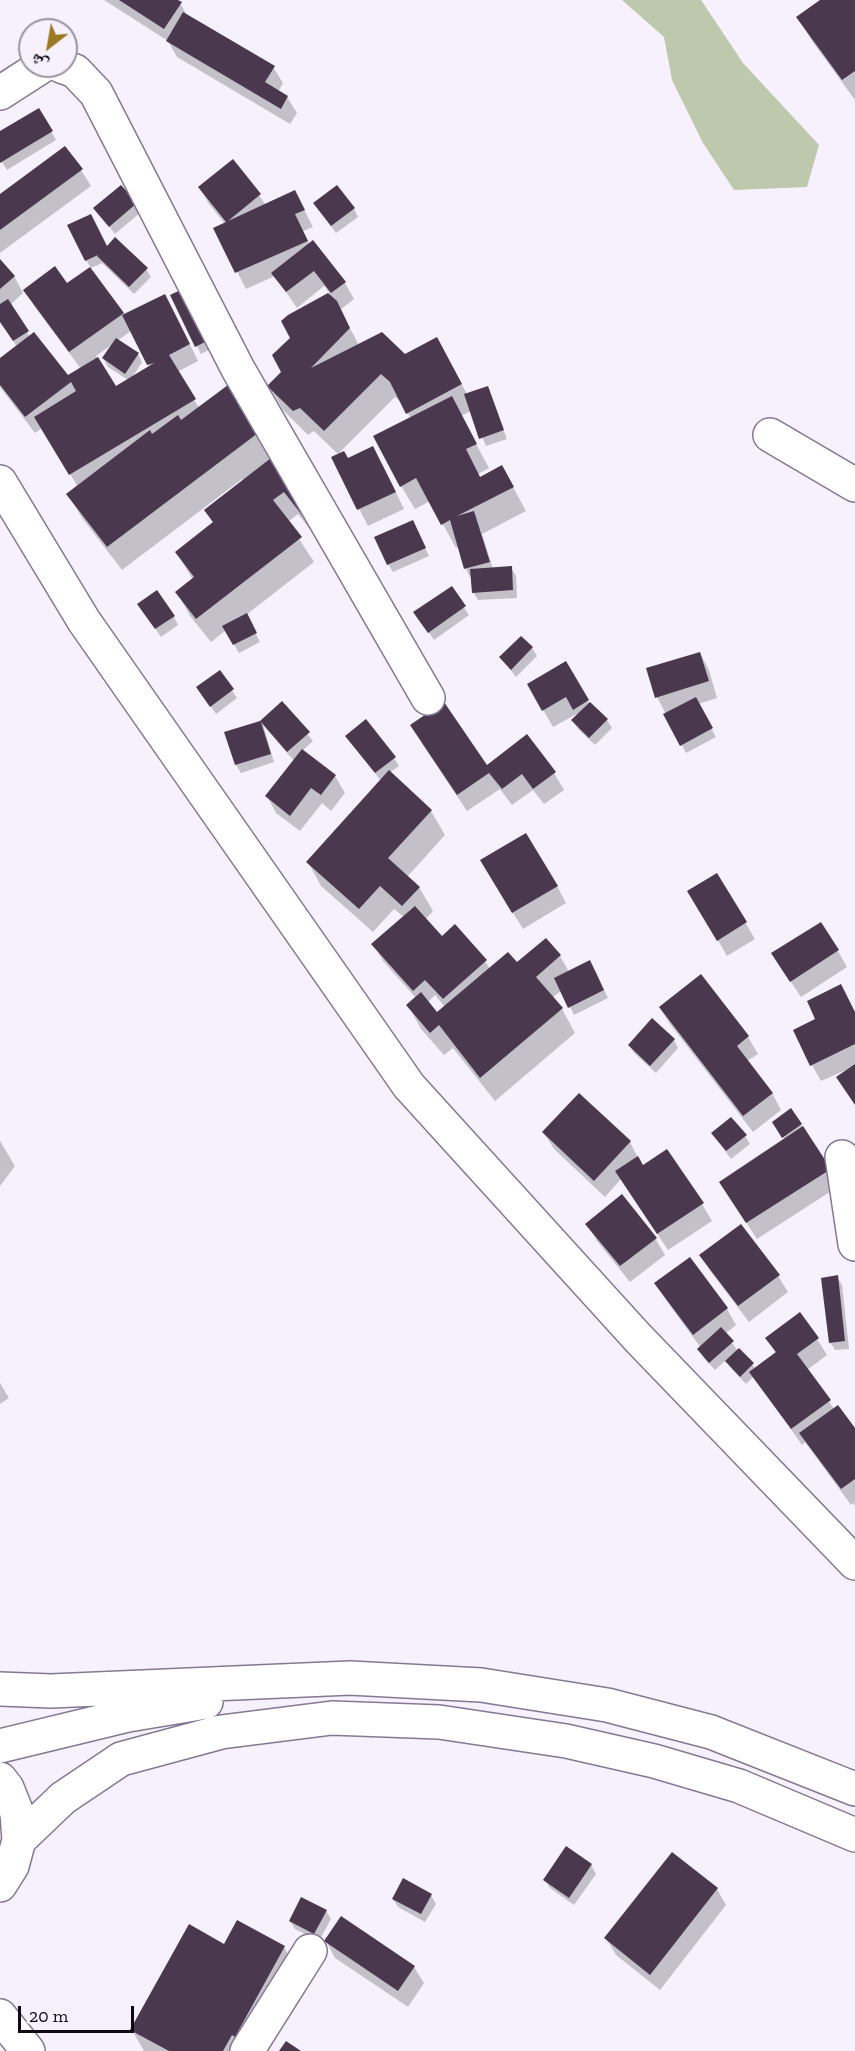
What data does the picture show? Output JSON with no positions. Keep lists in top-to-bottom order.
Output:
{
  "scale_bar": "20 m",
  "north": "bottom left"
}
